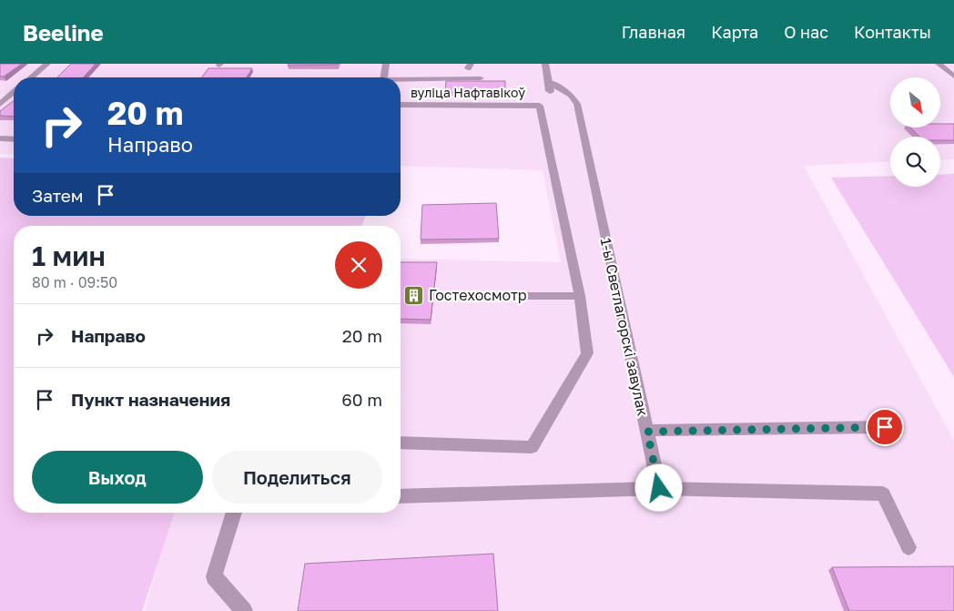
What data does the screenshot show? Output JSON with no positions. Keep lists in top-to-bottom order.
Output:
{
  "streets": {
    "street": ["1-ы Светлагорскі завулак"],
    "lane": ["вуліца Нафтавікоў"]
  },
  "places": {
    "building": ["Гостехосмотр"]
  },
  "north": "bottom right",
  "page": {
    "header": "Beeline",
    "nav": [
      "Главная",
      "Карта",
      "О нас",
      "Контакты"
    ],
    "turn": ["20 m", "Направо"],
    "then": "Затем",
    "heading": ["1 мин", "80 m · 09:50"],
    "list": [
      {
        "name": "Направо",
        "value": "20 m"
      },
      {
        "name": "Пункт назначения",
        "value": "60 m"
      }
    ],
    "buttons": ["Выход", "Поделиться"]
  }
}
